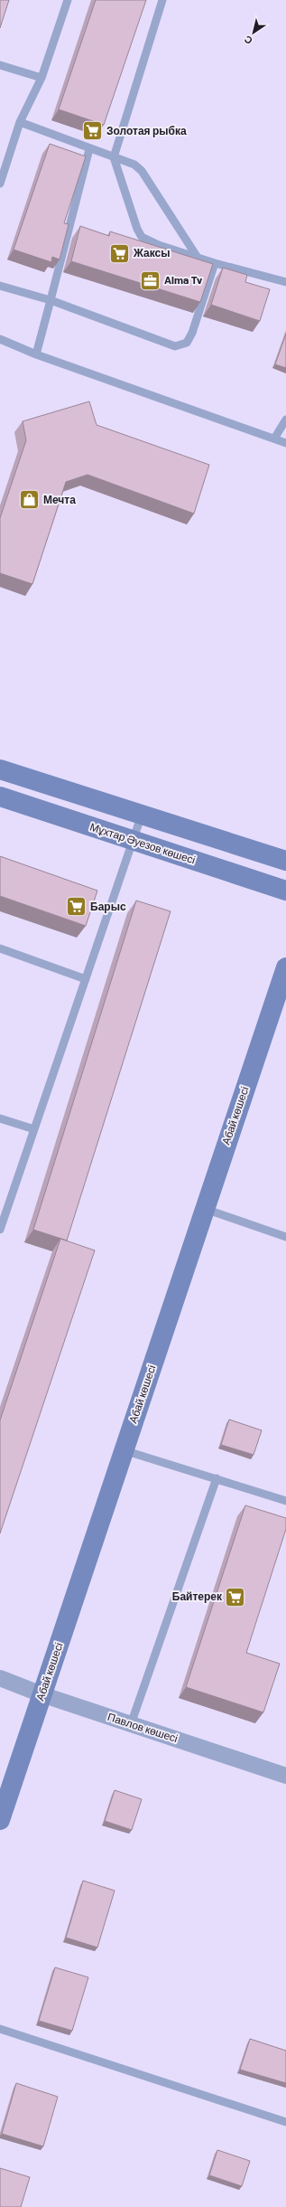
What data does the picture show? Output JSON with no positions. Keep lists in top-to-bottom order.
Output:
{
  "streets": {
    "main road": ["Мұхтар Әуезов көшесі", "Абай көшесі"],
    "street": ["Павлов көшесі"]
  },
  "crossings": [
    ["Абай көшесі", "Павлов көшесі"]
  ],
  "places": {
    "supermarket": [
      "Золотая рыбка",
      "Жаксы",
      "Барыс",
      "Байтерек"
    ],
    "office": ["Alma Tv"],
    "shop": ["Мечта"]
  },
  "north": "bottom left"
}
